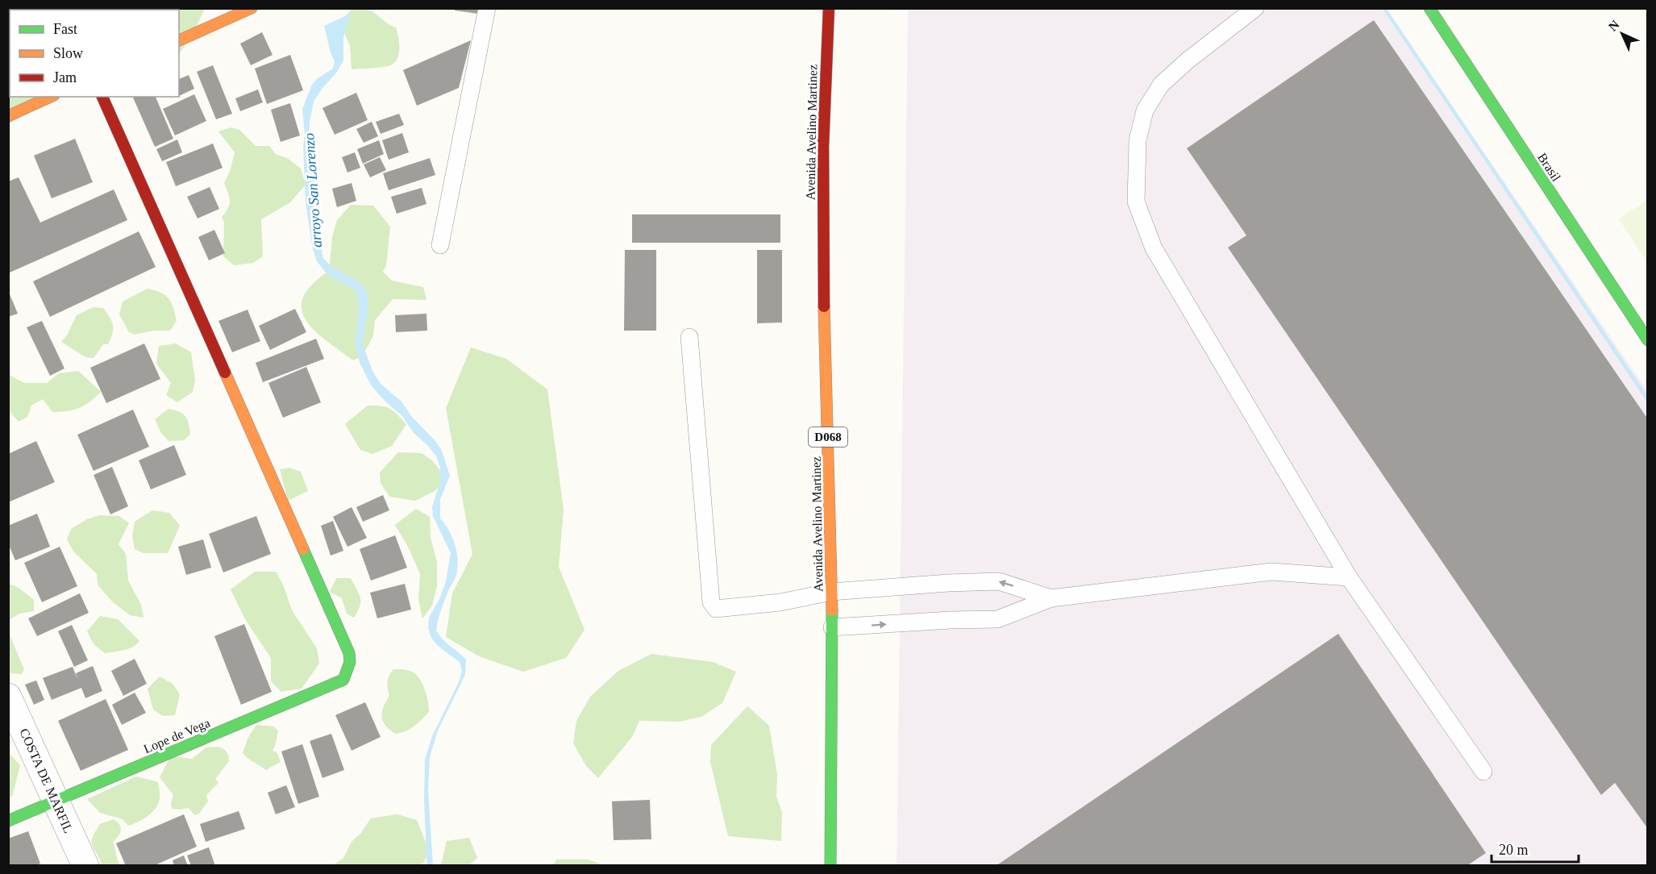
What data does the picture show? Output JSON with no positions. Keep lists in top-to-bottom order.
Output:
{
  "streets": {
    "main road": [
      "Avenida Avelino Martinez",
      "Brasil",
      "D068",
      "Lope de Vega"
    ],
    "street": ["COSTA DE MARFIL"]
  },
  "crossings": [
    ["Lope de Vega", "COSTA DE MARFIL"]
  ],
  "water": ["arroyo San Lorenzo"],
  "legend": ["Fast", "Slow", "Jam"],
  "scale_bar": "20 m",
  "north": "top left"
}
